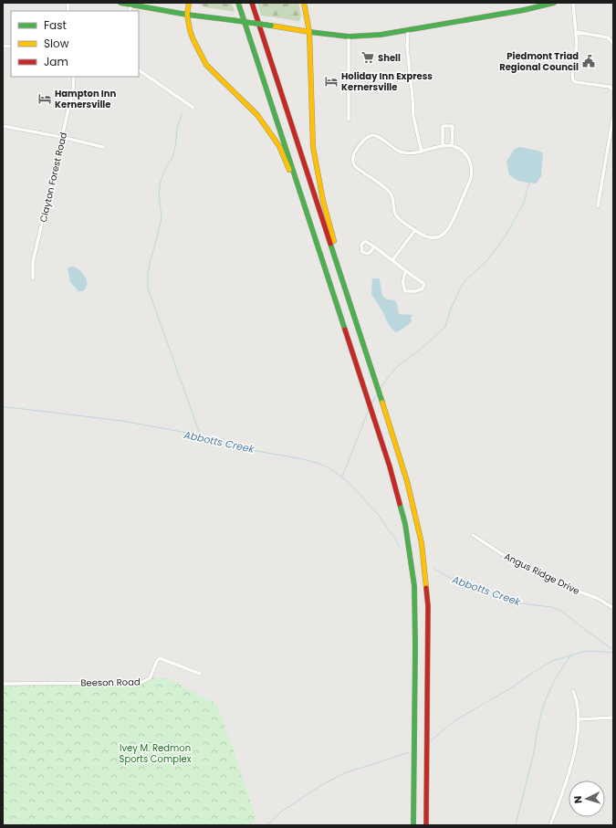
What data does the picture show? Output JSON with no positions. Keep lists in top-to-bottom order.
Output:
{
  "streets": {
    "street": ["Clayton Forest Road", "Angus Ridge Drive", "Beeson Road"]
  },
  "water": ["Abbotts Creek"],
  "parks": ["Ivey M. Redmon Sports Complex"],
  "places": {
    "supermarket": ["Shell"],
    "public building": ["Piedmont Triad Regional Council"],
    "hotel": ["Holiday Inn Express Kernersville", "Hampton Inn Kernersville"]
  },
  "legend": ["Fast", "Slow", "Jam"],
  "north": "left"
}
